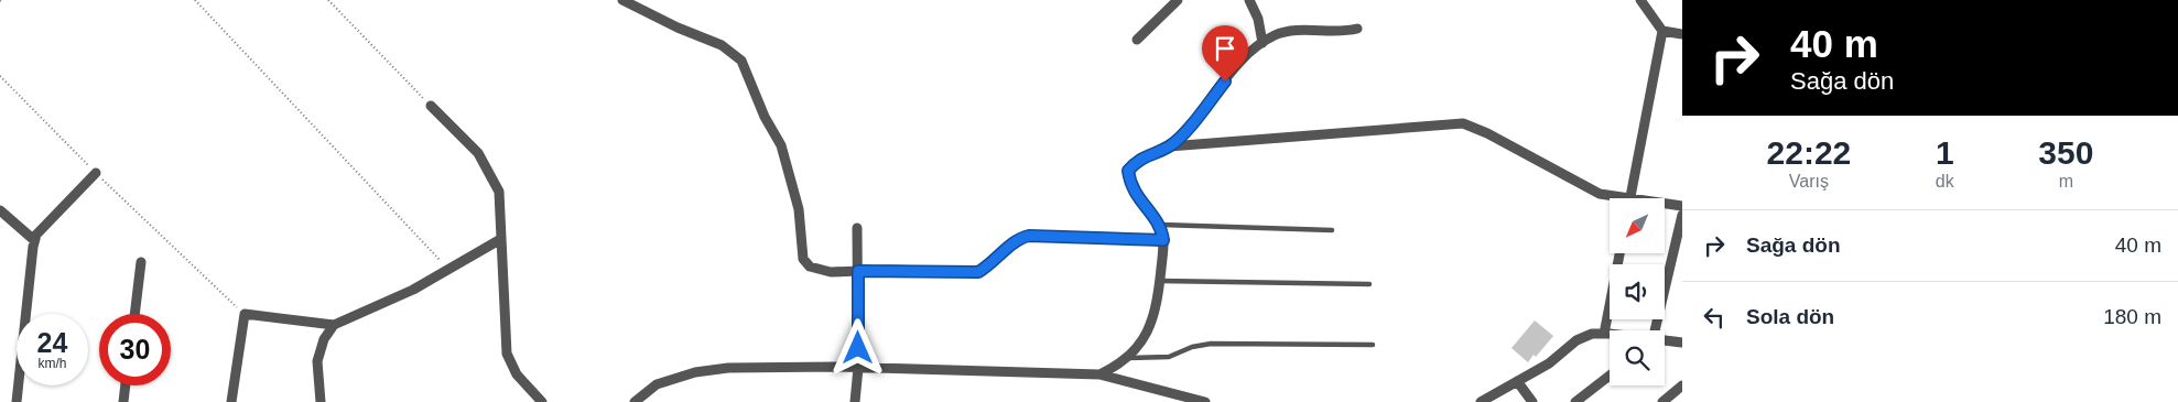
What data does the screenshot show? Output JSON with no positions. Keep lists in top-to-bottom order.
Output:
{
  "north": "bottom left",
  "page": {
    "turn": ["40 m", "Sağa dön"],
    "eta": [
      "22:22",
      "Varış",
      "1",
      "dk",
      "350",
      "m"
    ],
    "list": [
      {
        "name": "Sağa dön",
        "value": "40 m"
      },
      {
        "name": "Sola dön",
        "value": "180 m"
      }
    ],
    "speed": "24 km/h",
    "limit": "30"
  }
}
